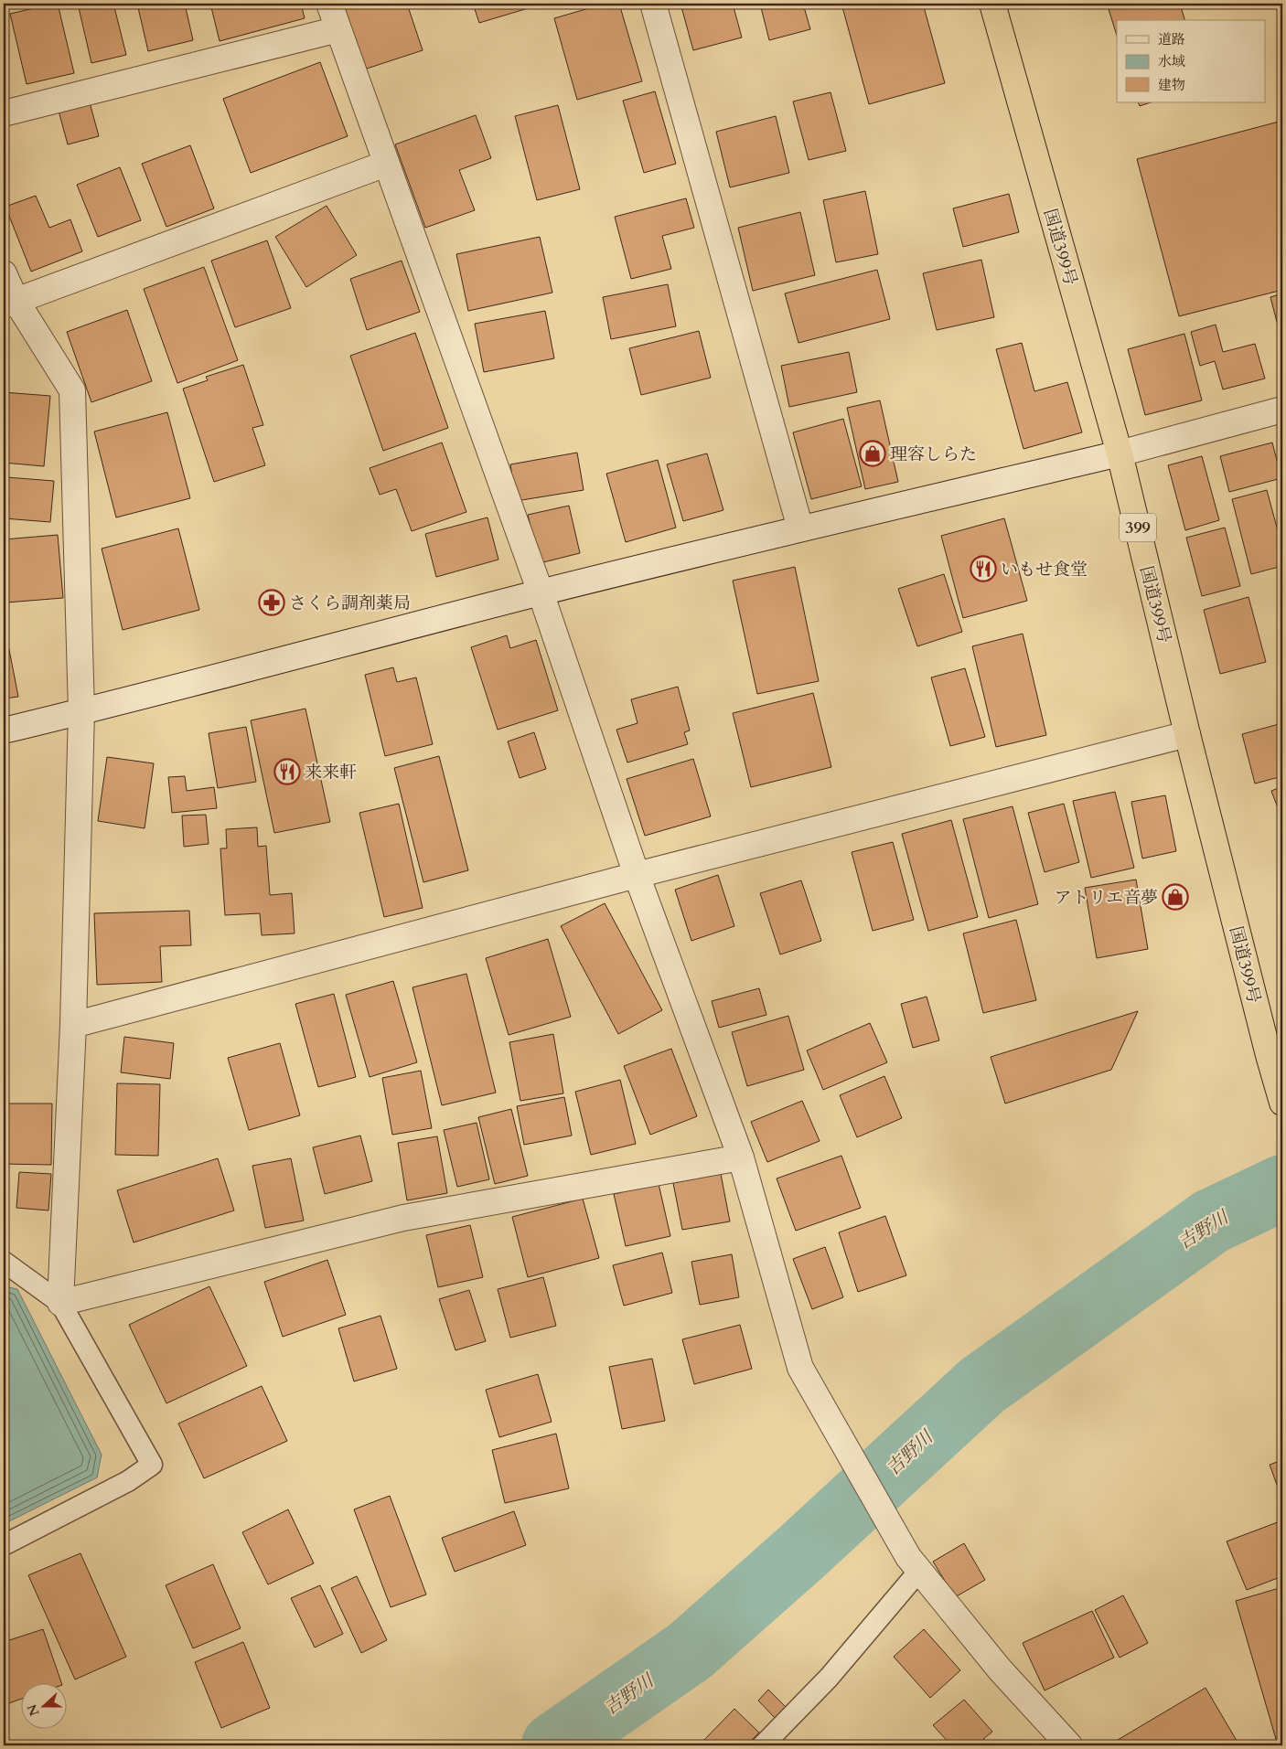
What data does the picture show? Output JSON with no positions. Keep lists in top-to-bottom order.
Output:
{
  "streets": {
    "highway": ["国道399号", "399"]
  },
  "water": ["吉野川"],
  "places": {
    "shop": ["理容しらた", "アトリエ音夢"],
    "restaurant": ["いもせ食堂", "来来軒"],
    "pharmacy": ["さくら調剤薬局"]
  },
  "legend": ["道路", "水域", "建物"],
  "north": "left"
}
